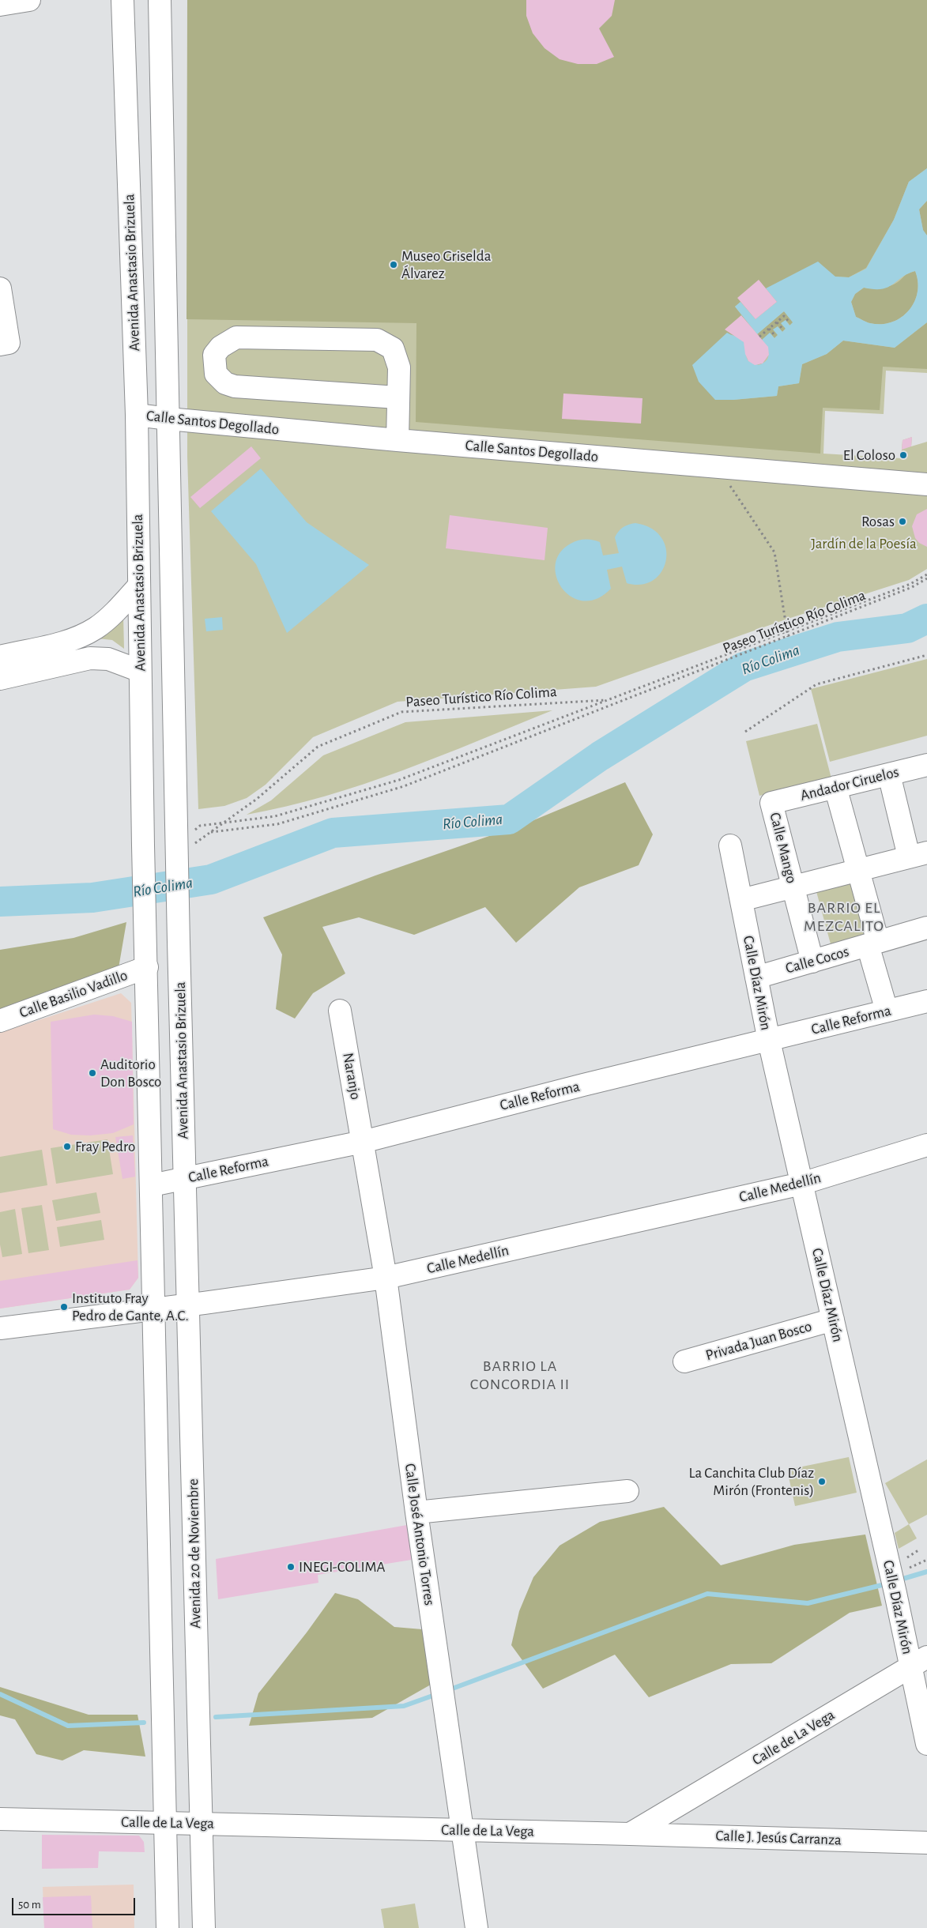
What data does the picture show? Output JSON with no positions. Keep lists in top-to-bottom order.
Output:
{
  "streets": {
    "street": [
      "Avenida Anastasio Brizuela",
      "Calle Santos Degollado",
      "Andador Ciruelos",
      "Calle Mango",
      "Calle Cocos",
      "Calle Díaz Mirón",
      "Calle Basilio Vadillo",
      "Calle Reforma",
      "Naranjo",
      "Calle Medellín",
      "Privada Juan Bosco",
      "Calle José Antonio Torres",
      "Avenida 20 de Noviembre",
      "Calle de La Vega",
      "Calle J. Jesús Carranza"
    ],
    "path": ["Paseo Turístico Río Colima"]
  },
  "crossings": [
    ["Avenida Anastasio Brizuela", "Calle Santos Degollado"],
    ["Avenida Anastasio Brizuela", "Paseo Turístico Río Colima"],
    ["Avenida Anastasio Brizuela", "Calle Basilio Vadillo"],
    ["Avenida Anastasio Brizuela", "Calle Reforma"],
    ["Avenida Anastasio Brizuela", "Avenida 20 de Noviembre"],
    ["Andador Ciruelos", "Calle Mango"],
    ["Calle Mango", "Calle Cocos"],
    ["Calle Cocos", "Calle Díaz Mirón"],
    ["Calle Díaz Mirón", "Calle Reforma"],
    ["Calle Díaz Mirón", "Calle Medellín"],
    ["Calle Díaz Mirón", "Privada Juan Bosco"],
    ["Calle Díaz Mirón", "Calle de La Vega"],
    ["Calle Reforma", "Naranjo"],
    ["Calle Reforma", "Calle José Antonio Torres"],
    ["Calle Reforma", "Avenida 20 de Noviembre"],
    ["Naranjo", "Calle José Antonio Torres"],
    ["Calle Medellín", "Calle José Antonio Torres"],
    ["Calle Medellín", "Avenida 20 de Noviembre"],
    ["Calle José Antonio Torres", "Calle de La Vega"],
    ["Avenida 20 de Noviembre", "Calle de La Vega"],
    ["Calle de La Vega", "Calle J. Jesús Carranza"]
  ],
  "districts": ["BARRIO EL MEZCALITO", "BARRIO LA CONCORDIA II"],
  "water": ["Río Colima"],
  "parks": ["Jardín de la Poesía"],
  "places": [
    "Museo Griselda Álvarez",
    "El Coloso",
    "Rosas",
    "Auditorio Don Bosco",
    "Fray Pedro",
    "Instituto Fray Pedro de Gante, A.C.",
    "La Canchita Club Díaz Mirón (Frontenis)",
    "INEGI-COLIMA"
  ],
  "scale_bar": "50 m"
}
